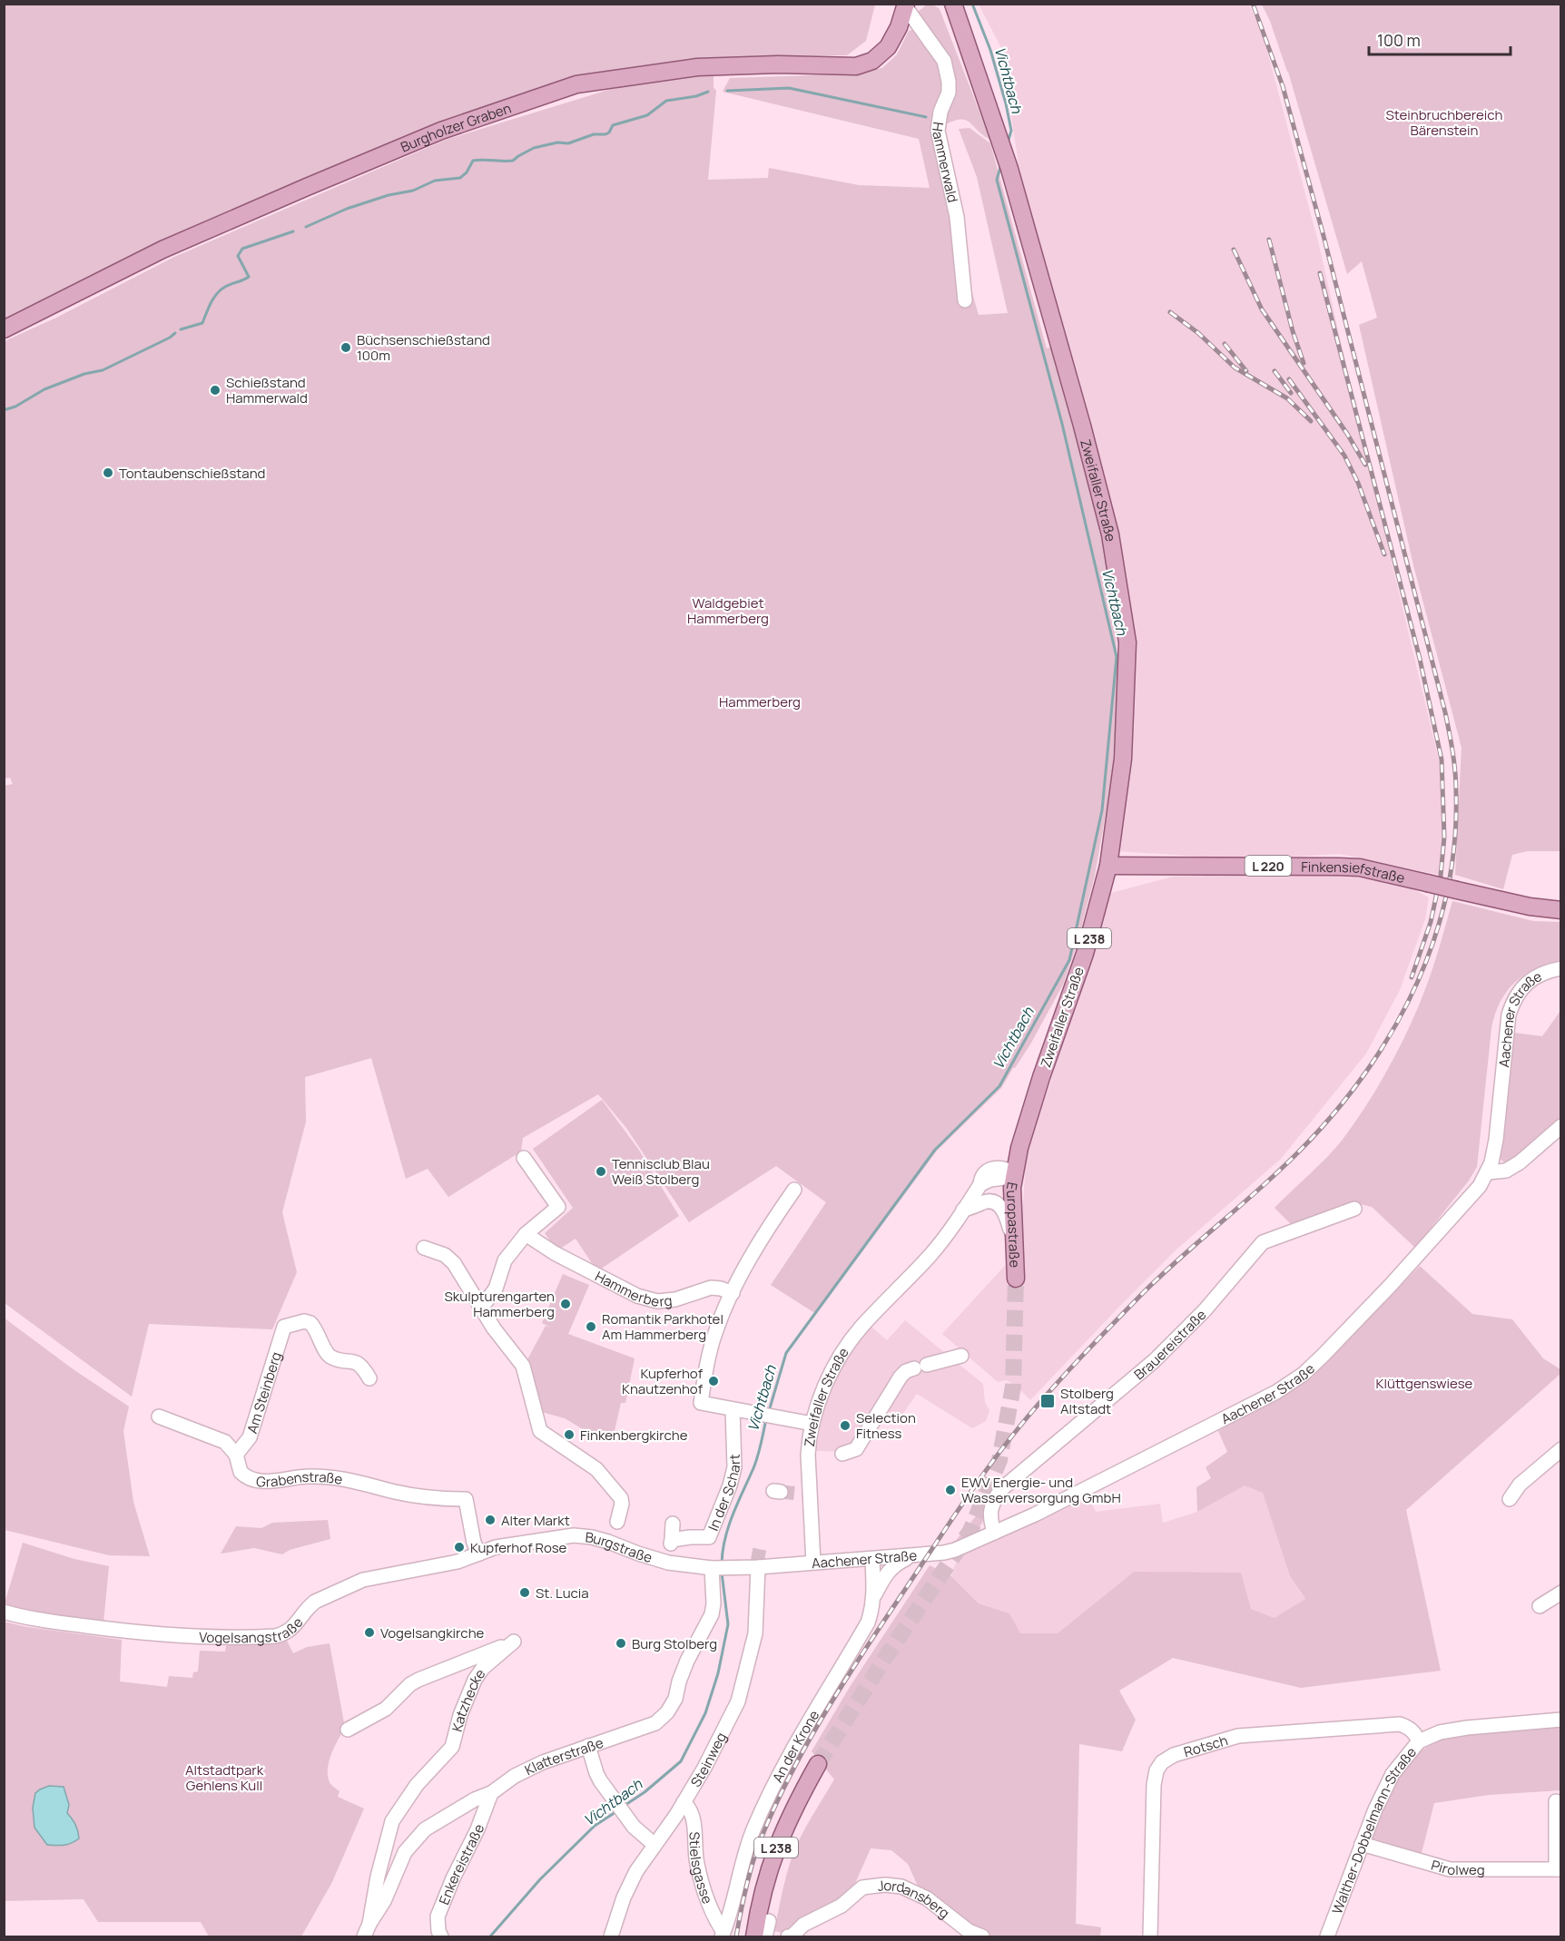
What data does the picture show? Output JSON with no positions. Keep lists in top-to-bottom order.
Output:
{
  "streets": {
    "main road": [
      "Burgholzer Graben",
      "Zweifaller Straße",
      "L 220",
      "Finkensiefstraße",
      "L 238",
      "Europastraße"
    ],
    "street": [
      "Hammerwald",
      "Aachener Straße",
      "Hammerberg",
      "Brauereistraße",
      "Am Steinberg",
      "Grabenstraße",
      "In der Schart",
      "Burgstraße",
      "Vogelsangstraße",
      "Katzhecke",
      "An der Krone",
      "Rotsch",
      "Klatterstraße",
      "Steinweg",
      "Walther-Dobbelmann-Straße",
      "Enkereistraße",
      "Pirolweg",
      "Stielsgasse",
      "Jordansberg"
    ]
  },
  "crossings": [
    ["Burgholzer Graben", "Hammerwald"],
    ["Zweifaller Straße", "Finkensiefstraße"],
    ["Zweifaller Straße", "Aachener Straße"],
    ["Zweifaller Straße", "Europastraße"],
    ["Aachener Straße", "Brauereistraße"],
    ["Aachener Straße", "Burgstraße"],
    ["Aachener Straße", "An der Krone"],
    ["Aachener Straße", "Steinweg"],
    ["Am Steinberg", "Grabenstraße"],
    ["Grabenstraße", "Burgstraße"],
    ["Grabenstraße", "Vogelsangstraße"],
    ["In der Schart", "Burgstraße"],
    ["Burgstraße", "Vogelsangstraße"],
    ["Burgstraße", "Klatterstraße"],
    ["Burgstraße", "Steinweg"],
    ["Katzhecke", "Klatterstraße"],
    ["An der Krone", "Stielsgasse"],
    ["Rotsch", "Walther-Dobbelmann-Straße"],
    ["Klatterstraße", "Enkereistraße"],
    ["Steinweg", "Stielsgasse"],
    ["Walther-Dobbelmann-Straße", "Pirolweg"]
  ],
  "water": ["Vichtbach"],
  "parks": [
    "Steinbruchbereich Bärenstein",
    "Waldgebiet Hammerberg",
    "Hammerberg",
    "Klüttgenswiese",
    "Altstadtpark Gehlens Kull"
  ],
  "places": {
    "other": [
      "Büchsenschießstand 100m",
      "Schießstand Hammerwald",
      "Tontaubenschießstand",
      "Tennisclub Blau Weiß Stolberg",
      "Skulpturengarten Hammerberg",
      "Romantik Parkhotel Am Hammerberg",
      "Kupferhof Knautzenhof",
      "Selection Fitness",
      "Finkenbergkirche",
      "EWV Energie- und Wasserversorgung GmbH",
      "Alter Markt",
      "Kupferhof Rose",
      "St. Lucia",
      "Vogelsangkirche",
      "Burg Stolberg"
    ],
    "transit": ["Stolberg Altstadt"]
  },
  "scale_bar": "100 m"
}
